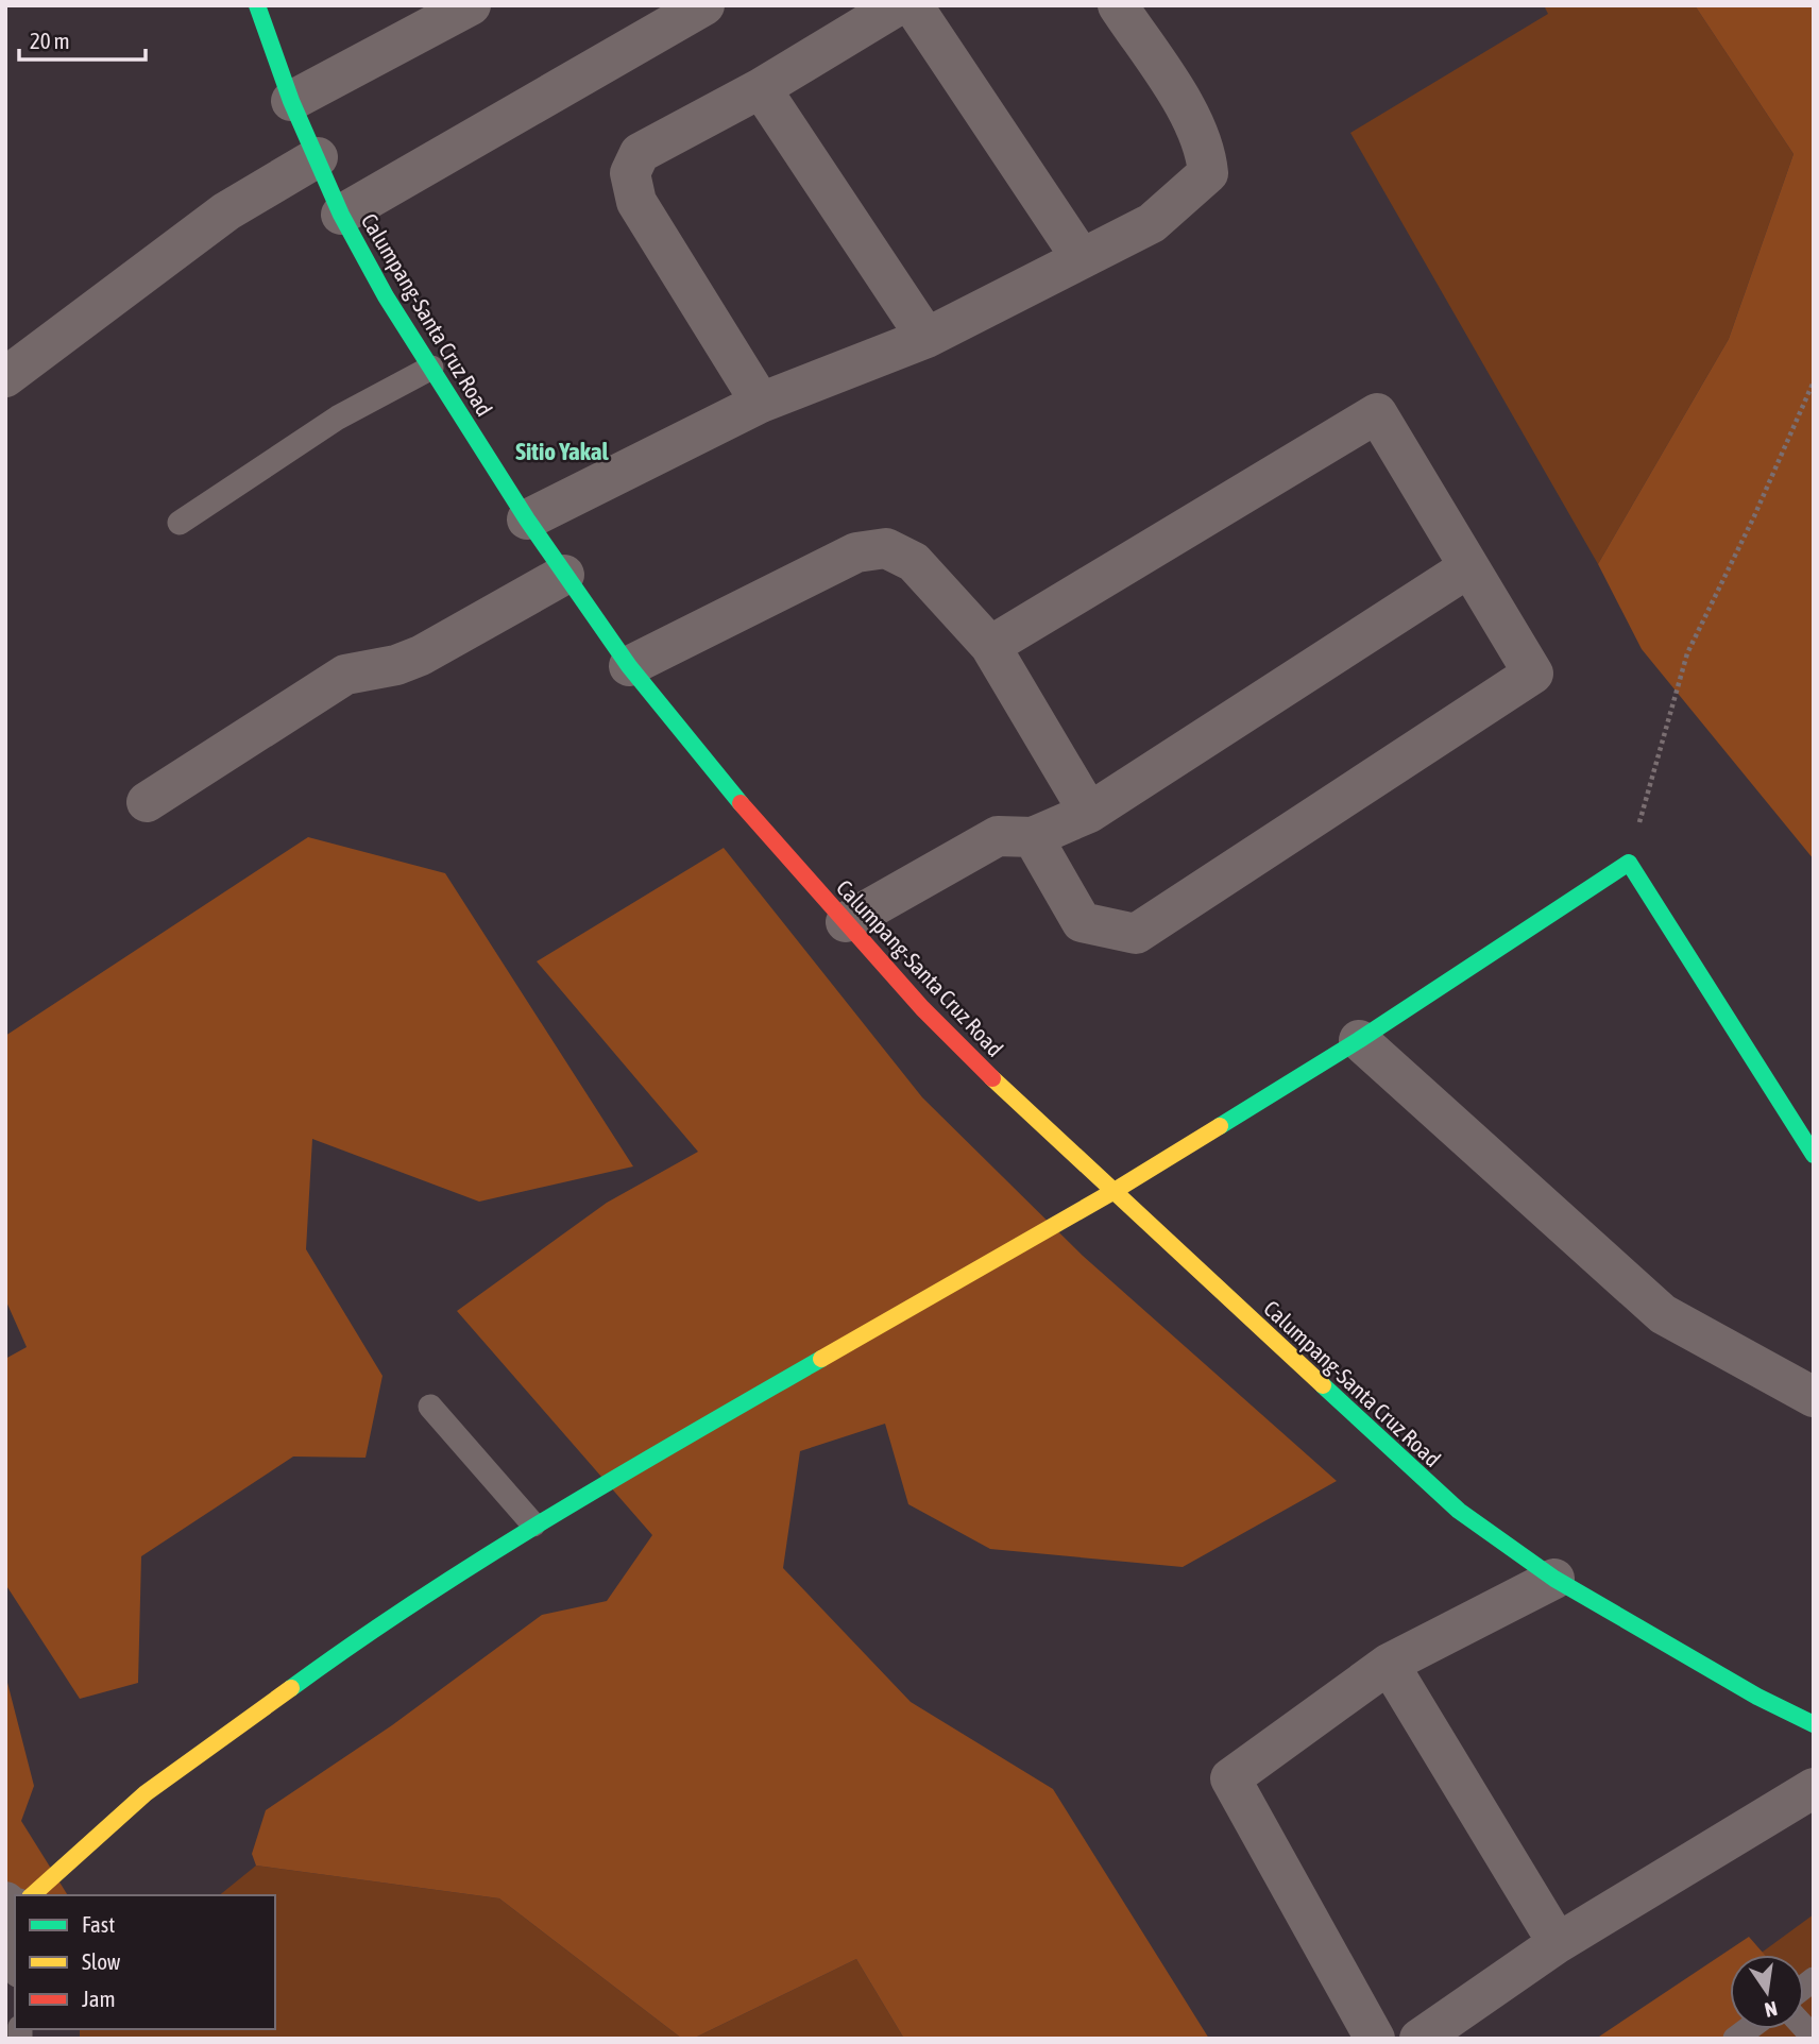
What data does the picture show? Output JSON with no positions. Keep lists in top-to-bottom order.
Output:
{
  "streets": {
    "main road": ["Calumpang-Santa Cruz Road"]
  },
  "districts": ["Sitio Yakal"],
  "legend": ["Fast", "Slow", "Jam"],
  "scale_bar": "20 m",
  "north": "bottom"
}
